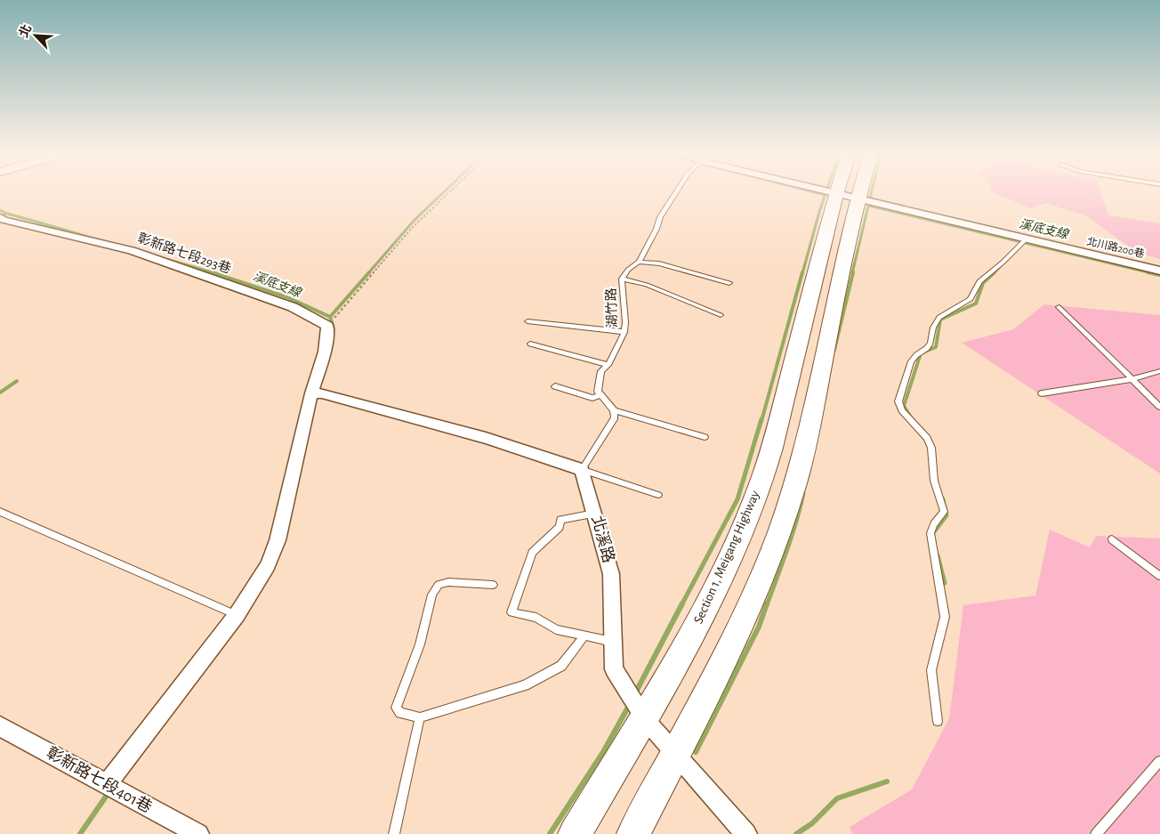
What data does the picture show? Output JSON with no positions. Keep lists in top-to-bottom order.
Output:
{
  "streets": {
    "main road": ["Section 1, Meigang Highway"],
    "street": [
      "北川路200巷",
      "彰新路七段293巷",
      "北溪路",
      "彰新路七段401巷"
    ],
    "lane": ["湖竹路"]
  },
  "crossings": [
    ["北川路200巷", "Section 1, Meigang Highway"],
    ["北溪路", "Section 1, Meigang Highway"]
  ],
  "water": ["溪底支線"],
  "north": "top left"
}
